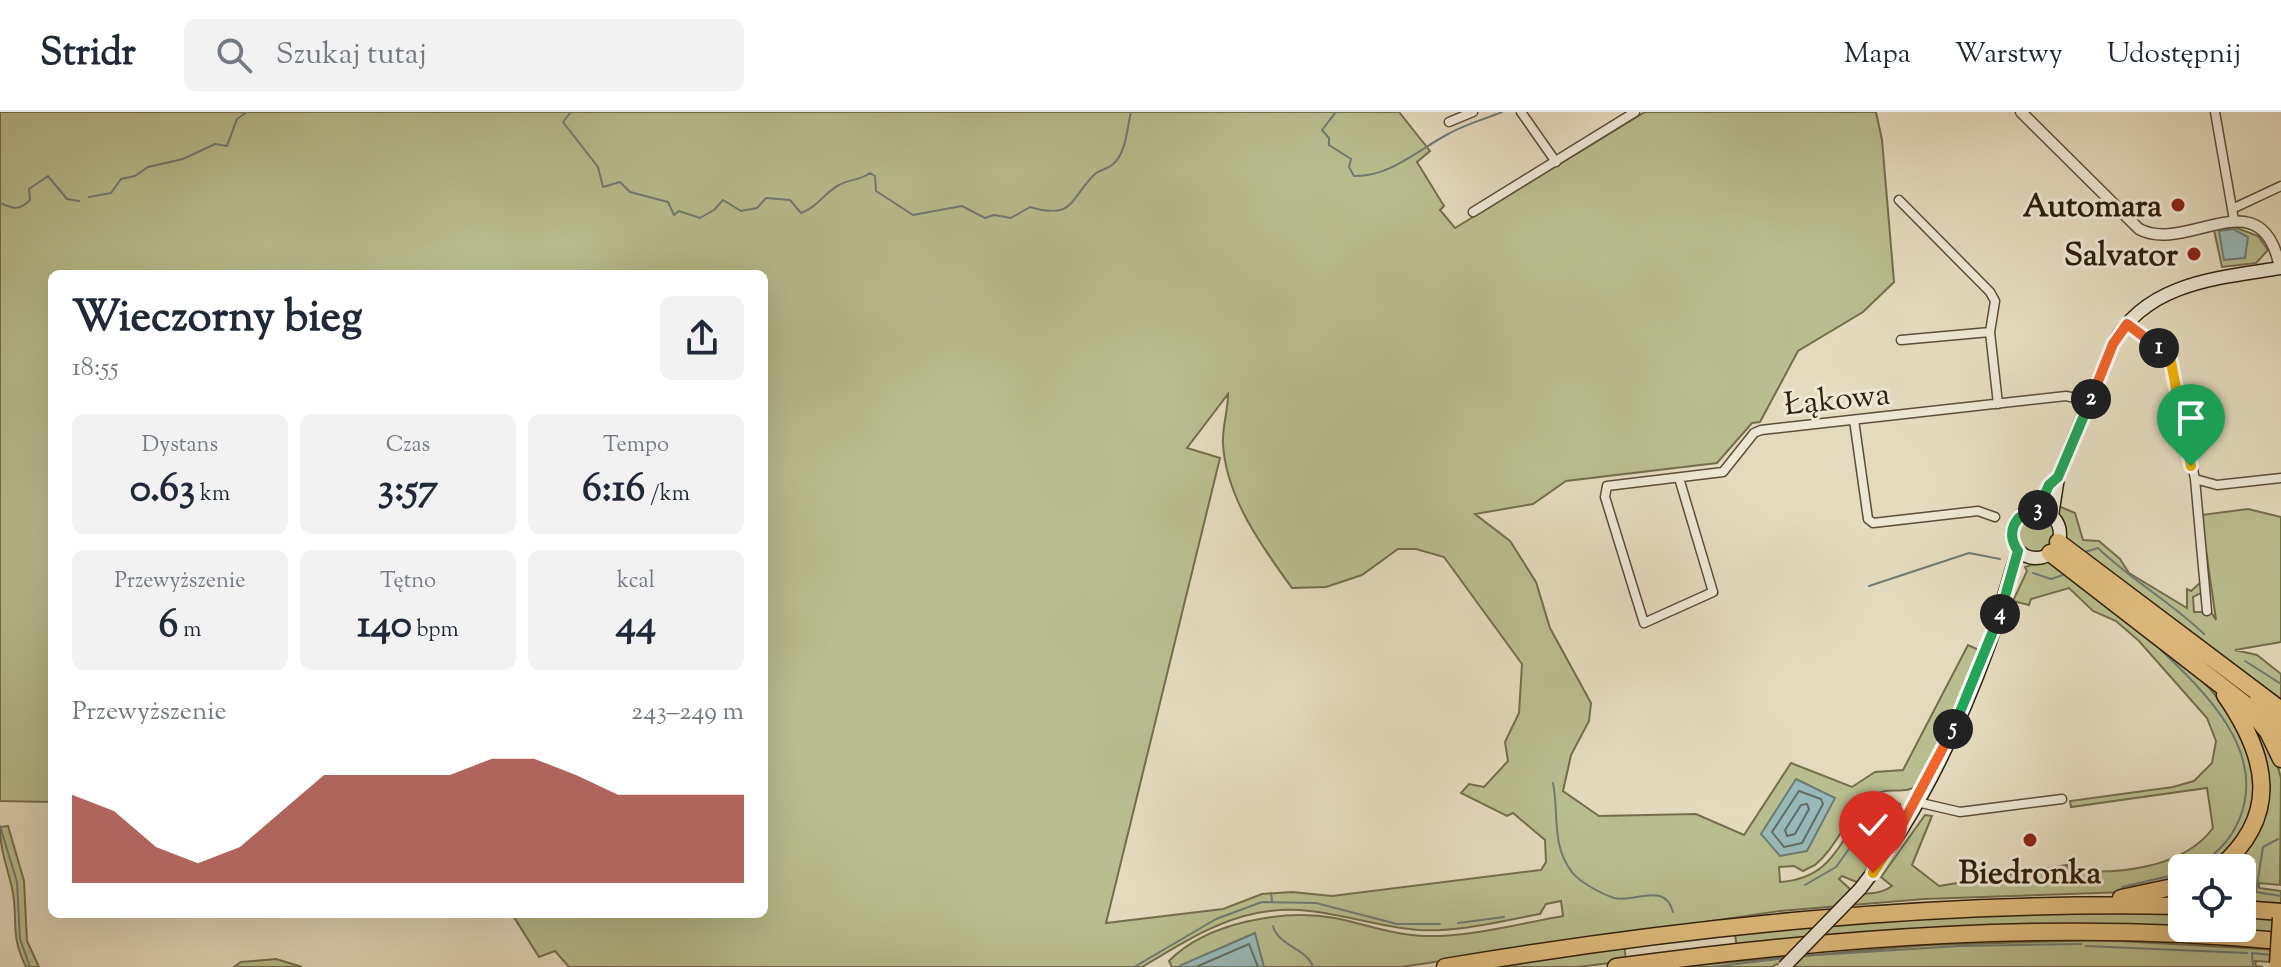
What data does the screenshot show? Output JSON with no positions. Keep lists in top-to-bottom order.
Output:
{
  "streets": {
    "street": ["Łąkowa"]
  },
  "places": ["Automara", "Salvator", "Biedronka"],
  "page": {
    "header": "Stridr",
    "search": "Szukaj tutaj",
    "nav": ["Mapa", "Warstwy", "Udostępnij"],
    "heading": ["Wieczorny bieg", "18:55"],
    "pins": [
      "1",
      "2",
      "3",
      "4",
      "5"
    ],
    "stats": [
      ["Dystans", "0.63 km"],
      ["Czas", "3:57"],
      ["Tempo", "6:16 /km"],
      ["Przewyższenie", "6 m"],
      ["Tętno", "140 bpm"],
      ["kcal", "44"]
    ],
    "chart": ["Przewyższenie", "243–249 m"]
  }
}
